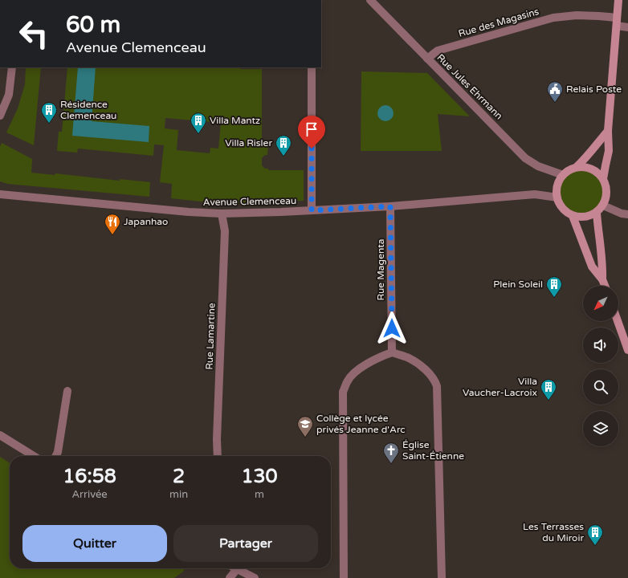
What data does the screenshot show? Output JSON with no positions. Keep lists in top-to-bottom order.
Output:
{
  "streets": {
    "street": [
      "Rue des Magasins",
      "Rue Jules Ehrmann",
      "Avenue Clemenceau",
      "Rue Magenta",
      "Rue Lamartine"
    ]
  },
  "crossings": [
    ["Rue des Magasins", "Rue Jules Ehrmann"],
    ["Rue Jules Ehrmann", "Avenue Clemenceau"],
    ["Avenue Clemenceau", "Rue Magenta"],
    ["Avenue Clemenceau", "Rue Lamartine"]
  ],
  "places": {
    "public building": ["Relais Poste"],
    "building": [
      "Résidence Clemenceau",
      "Villa Mantz",
      "Villa Risler",
      "Plein Soleil",
      "Villa Vaucher-Lacroix",
      "Les Terrasses du Miroir"
    ],
    "restaurant": ["Japanhao"],
    "school or university": ["Collège et lycée privés Jeanne d'Arc"],
    "church": ["Église Saint-Étienne"]
  },
  "north": "bottom left",
  "page": {
    "turn": ["60 m", "Avenue Clemenceau"],
    "eta": [
      "16:58",
      "Arrivée",
      "2",
      "min",
      "130",
      "m"
    ],
    "buttons": ["Quitter", "Partager"]
  }
}
